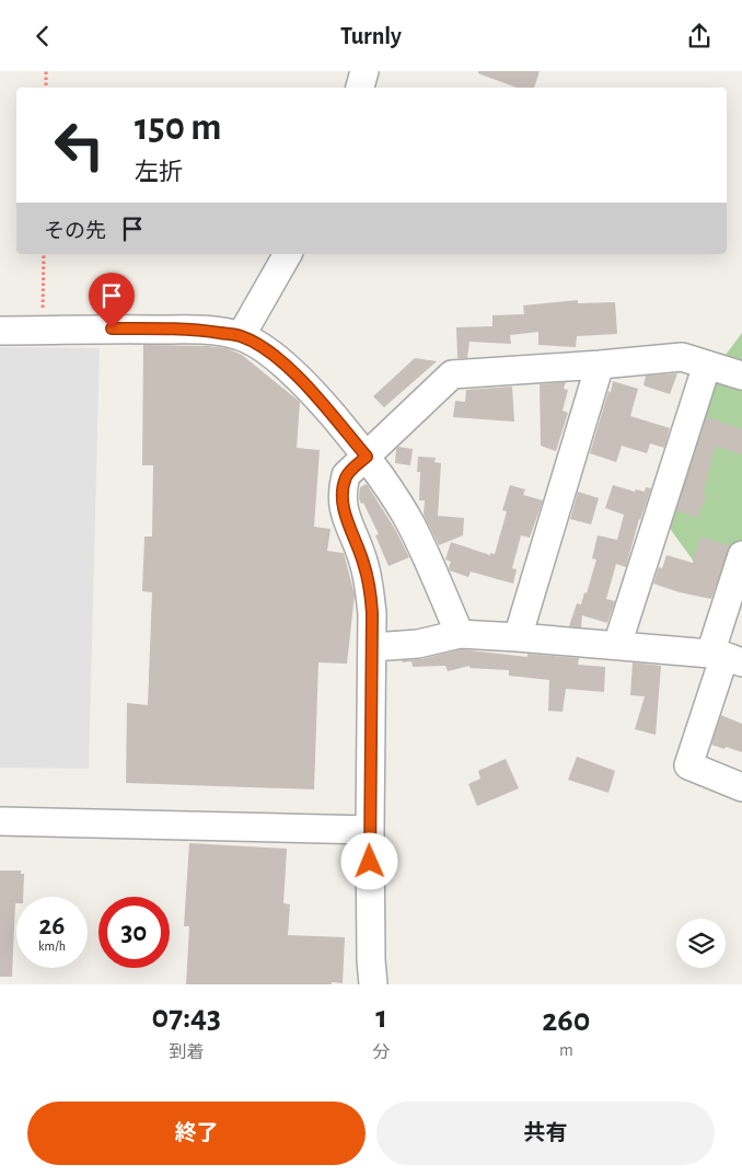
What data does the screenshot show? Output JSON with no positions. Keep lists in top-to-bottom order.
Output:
{
  "page": {
    "header": "Turnly",
    "turn": ["150 m", "左折"],
    "then": "その先",
    "speed": "26 km/h",
    "limit": "30",
    "eta": [
      "07:43",
      "到着",
      "1",
      "分",
      "260",
      "m"
    ],
    "buttons": ["終了", "共有"]
  }
}
